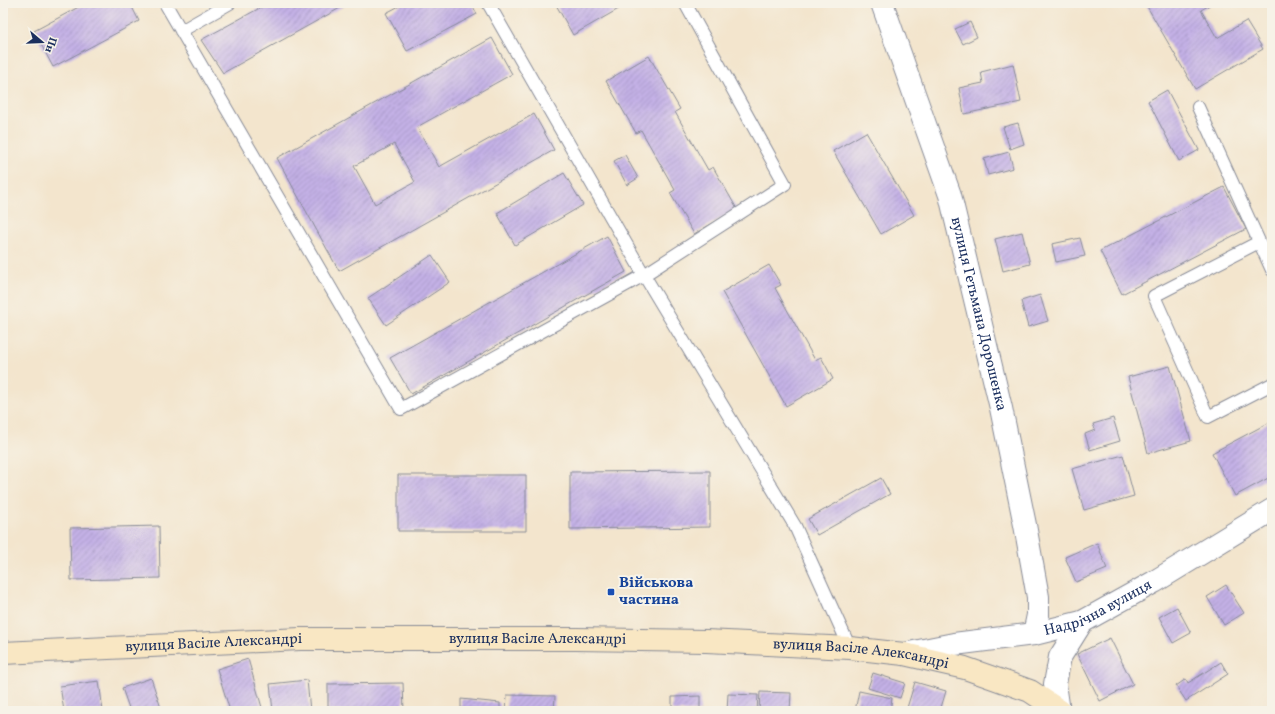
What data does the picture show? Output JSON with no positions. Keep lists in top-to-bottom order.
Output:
{
  "streets": {
    "main road": ["вулиця Васіле Александрі"],
    "street": ["вулиця Гетьмана Дорошенка", "Надрічна вулиця"]
  },
  "crossings": [
    ["вулиця Гетьмана Дорошенка", "Надрічна вулиця"],
    ["Надрічна вулиця", "вулиця Васіле Александрі"]
  ],
  "places": {
    "transit": ["Військова частина"]
  },
  "north": "right"
}
